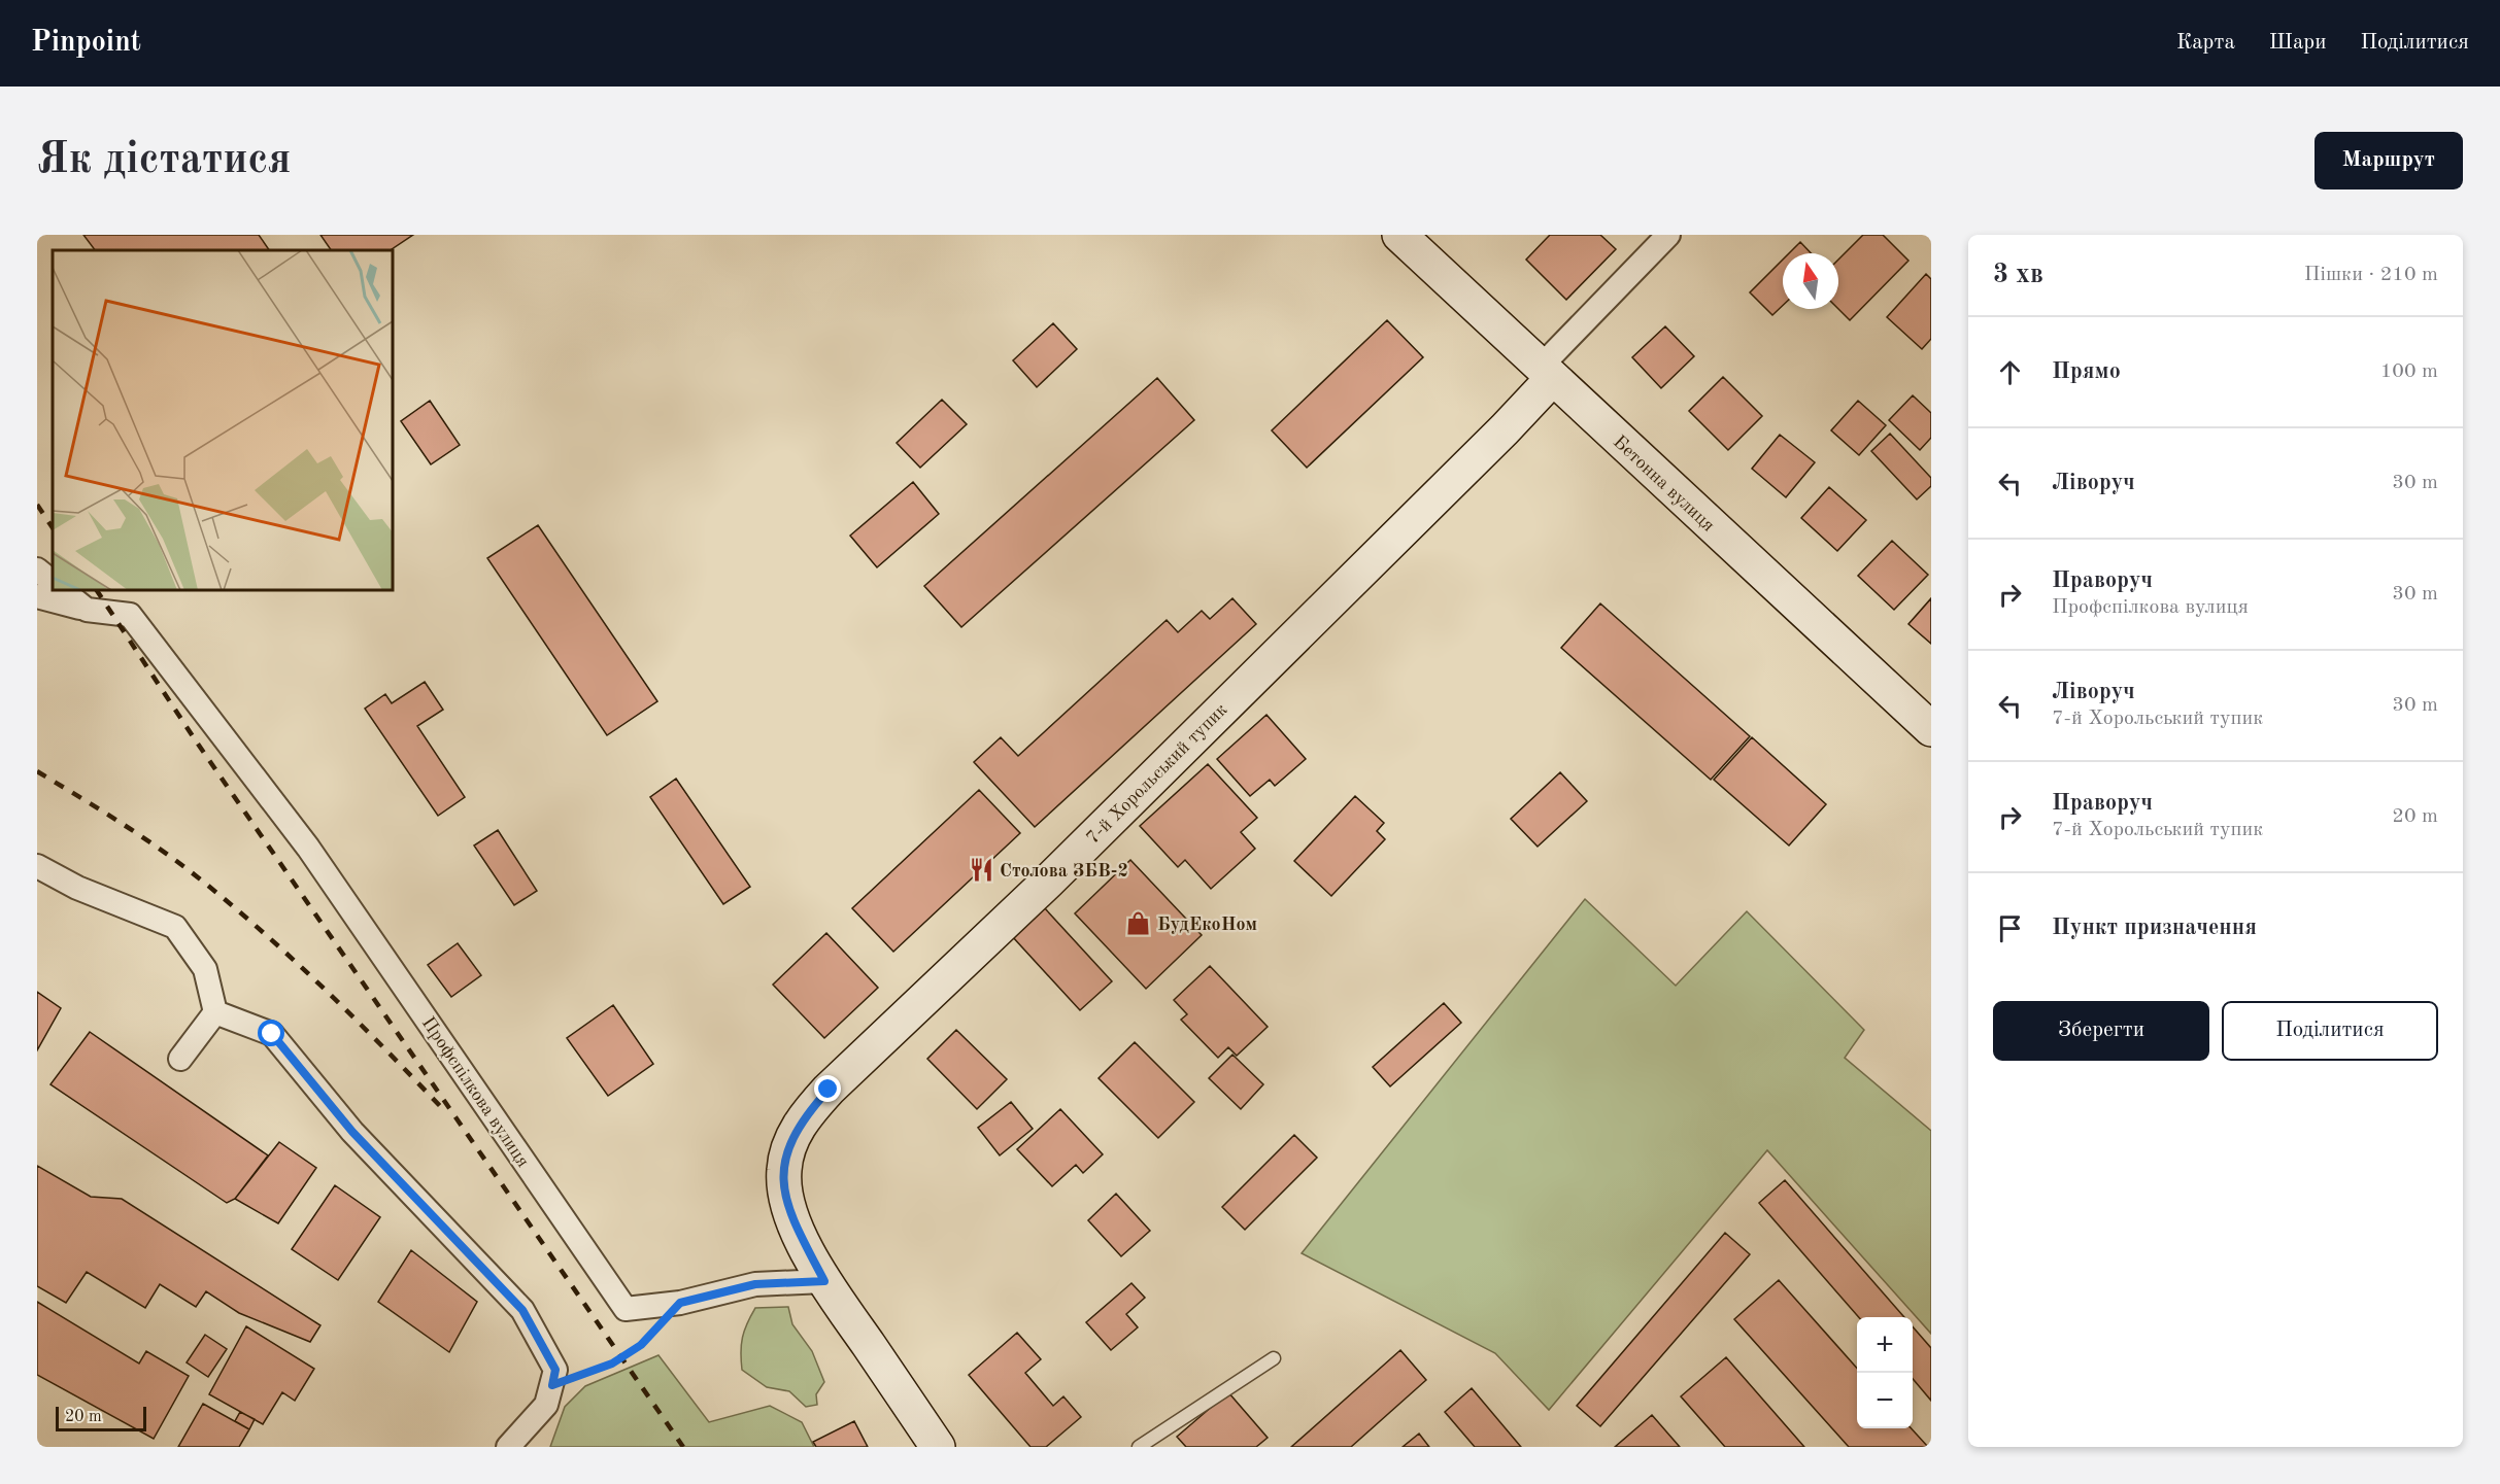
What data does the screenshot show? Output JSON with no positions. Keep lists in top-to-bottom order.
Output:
{
  "streets": {
    "street": ["Бетонна вулиця", "7-й Хорольський тупик", "Профспілкова вулиця"]
  },
  "crossings": [
    ["Бетонна вулиця", "7-й Хорольський тупик"],
    ["7-й Хорольський тупик", "Профспілкова вулиця"]
  ],
  "places": {
    "restaurant": ["Столова ЗБВ-2"],
    "shop": ["БудЕкоНом"]
  },
  "scale_bar": "20 m",
  "north": "top",
  "page": {
    "header": "Pinpoint",
    "nav": ["Карта", "Шари", "Поділитися"],
    "buttons": [
      "Маршрут",
      ["Зберегти", "Поділитися"]
    ],
    "title": "Як дістатися",
    "heading": ["3 хв", "Пішки · 210 m"],
    "list": [
      ["Прямо", "100 m"],
      ["Ліворуч", "30 m"],
      ["Праворуч", "Профспілкова вулиця", "30 m"],
      ["Ліворуч", "7-й Хорольський тупик", "30 m"],
      ["Праворуч", "7-й Хорольський тупик", "20 m"],
      "Пункт призначення"
    ],
    "map_buttons": ["+", "−"],
    "scale": "20 m"
  }
}
